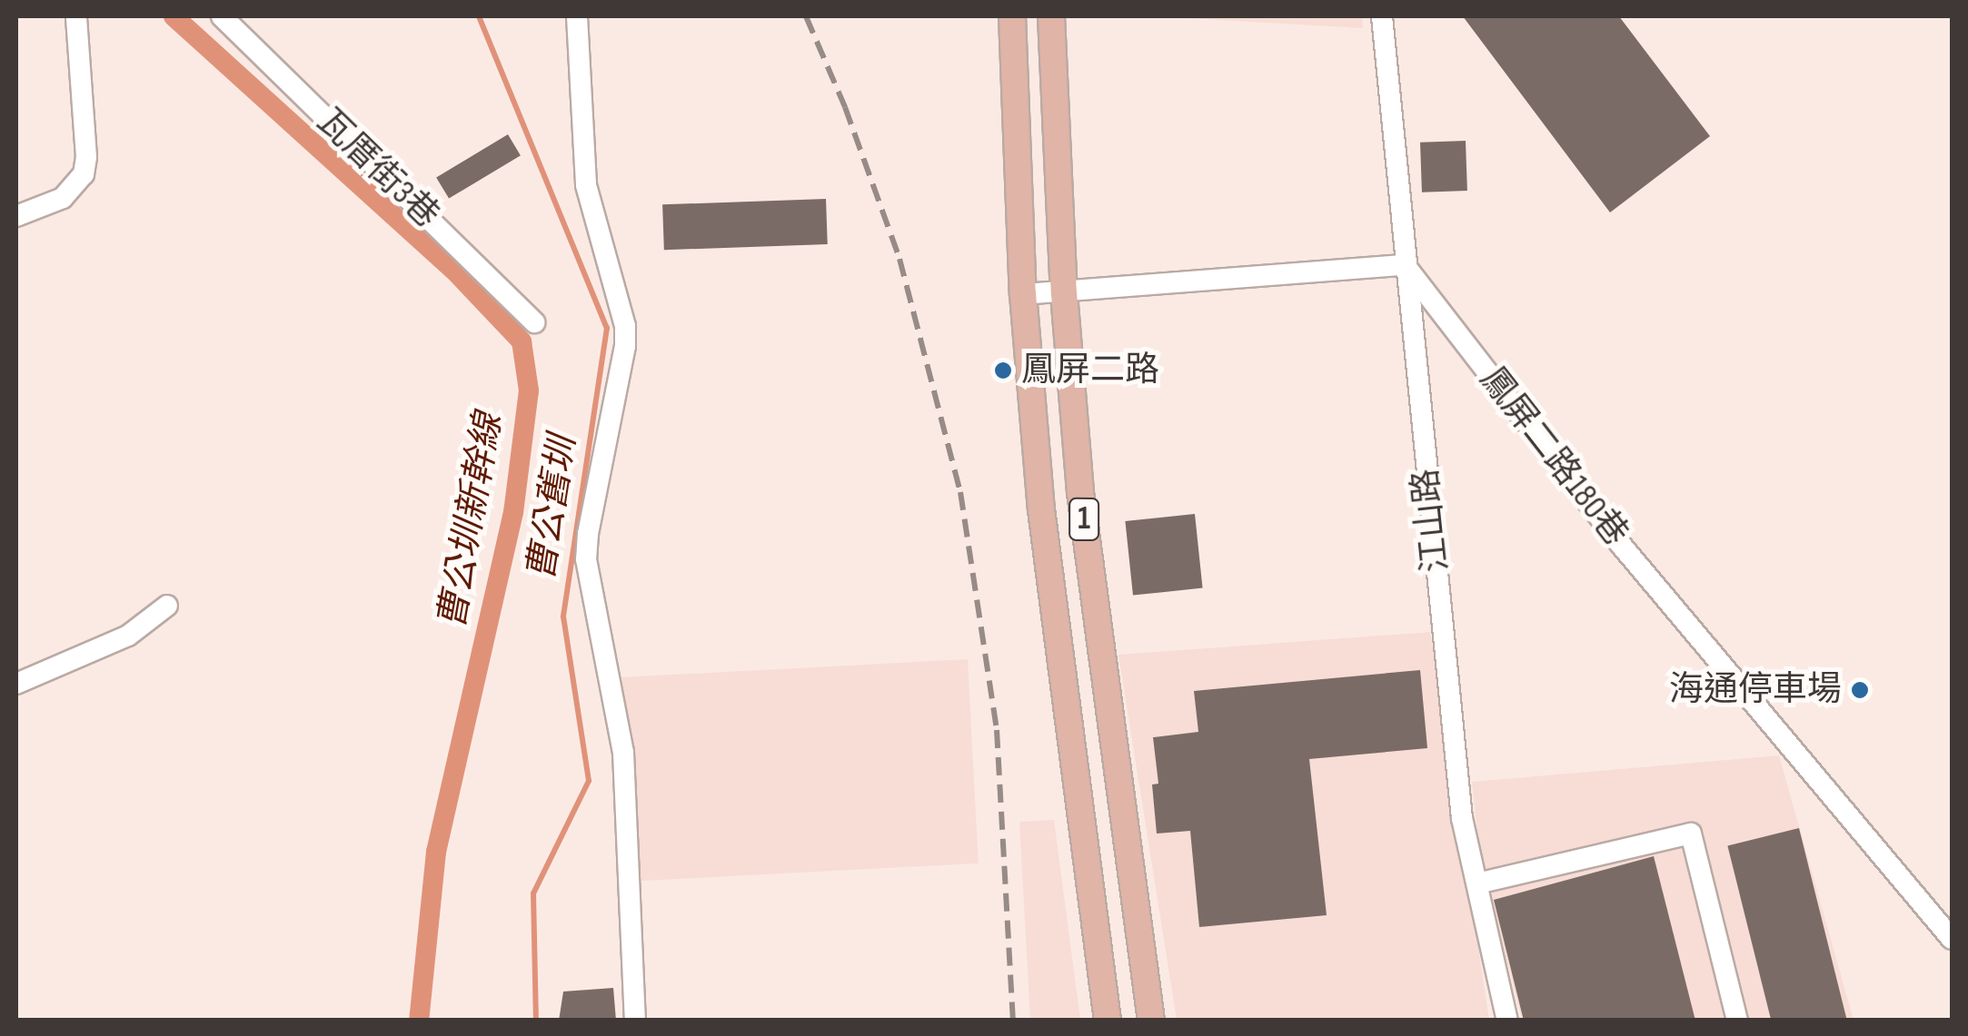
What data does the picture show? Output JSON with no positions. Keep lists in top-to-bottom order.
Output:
{
  "streets": {
    "main road": ["1"],
    "street": ["瓦厝街3巷", "鳳屏二路180巷", "江山路"]
  },
  "crossings": [
    ["鳳屏二路180巷", "江山路"]
  ],
  "water": ["曹公舊圳", "曹公圳新幹線"],
  "places": ["鳳屏二路", "海通停車場"]
}
